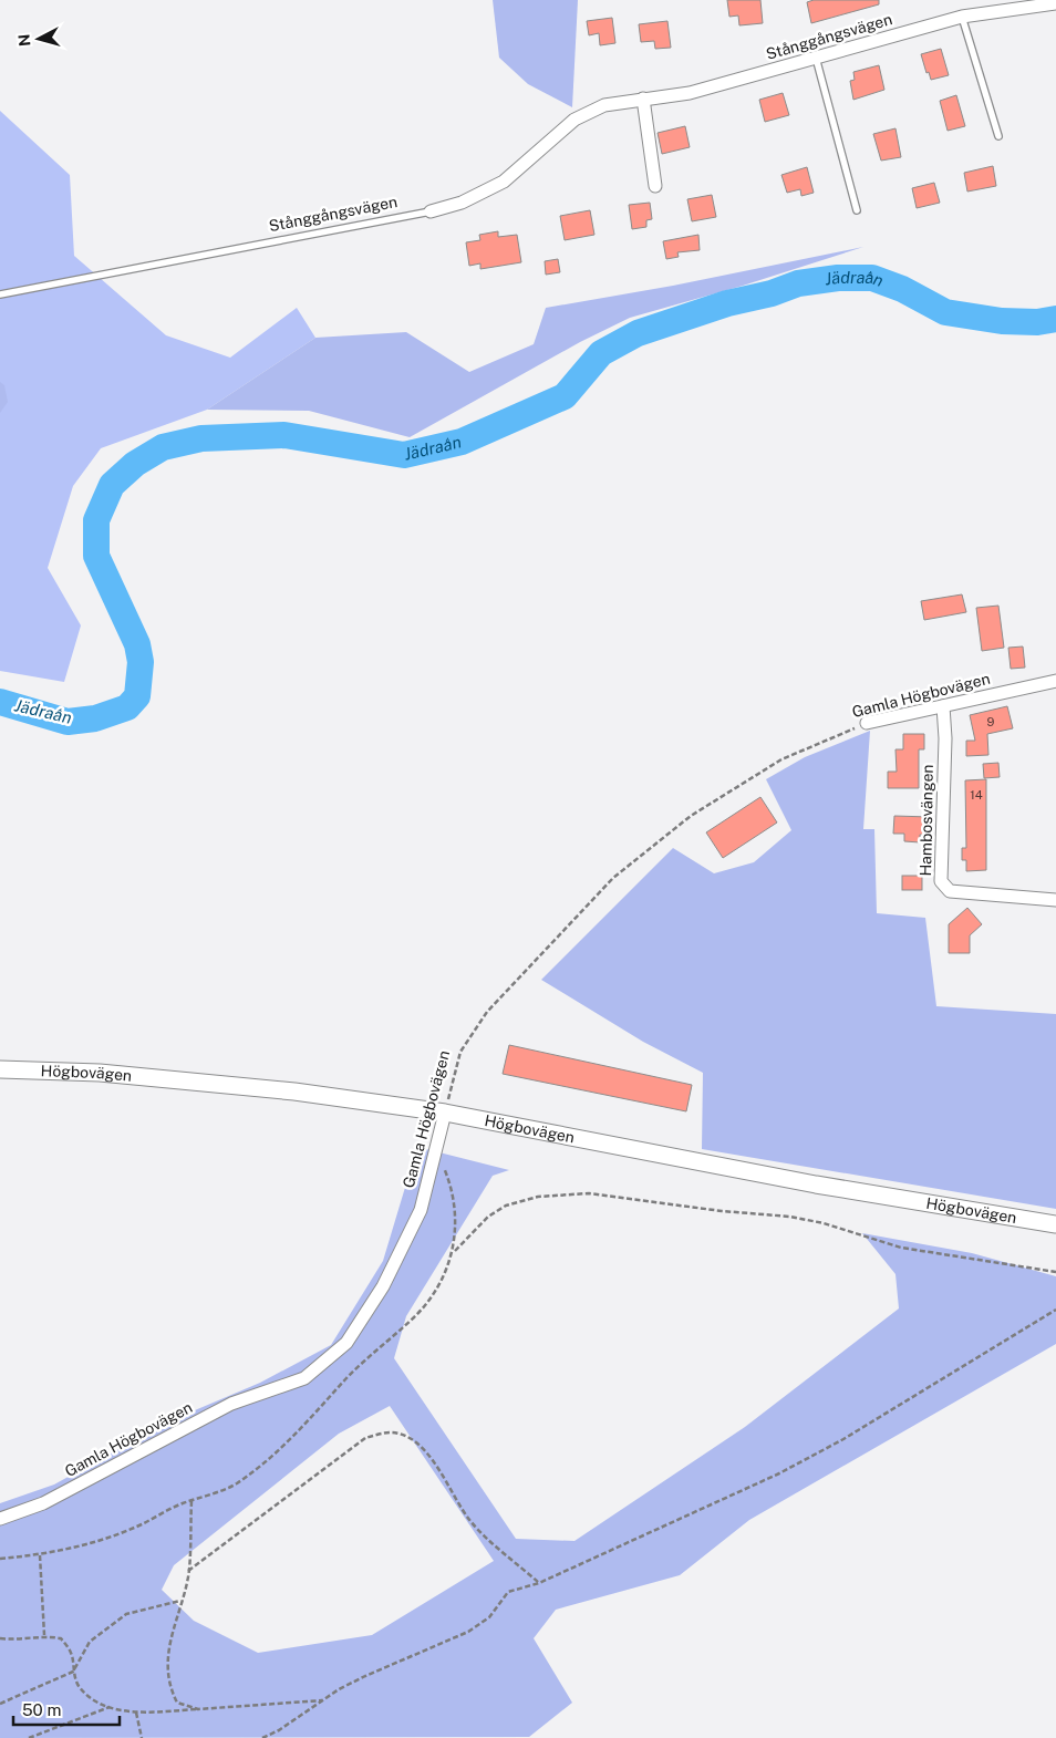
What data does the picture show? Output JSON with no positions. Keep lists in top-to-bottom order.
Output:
{
  "streets": {
    "main road": ["Högbovägen"],
    "street": ["Stånggångsvägen", "Gamla Högbovägen", "Hambosvängen"]
  },
  "crossings": [
    ["Gamla Högbovägen", "Hambosvängen"],
    ["Gamla Högbovägen", "Högbovägen"]
  ],
  "water": ["Jädraån"],
  "house_numbers": ["9", "14"],
  "scale_bar": "50 m",
  "north": "left"
}
